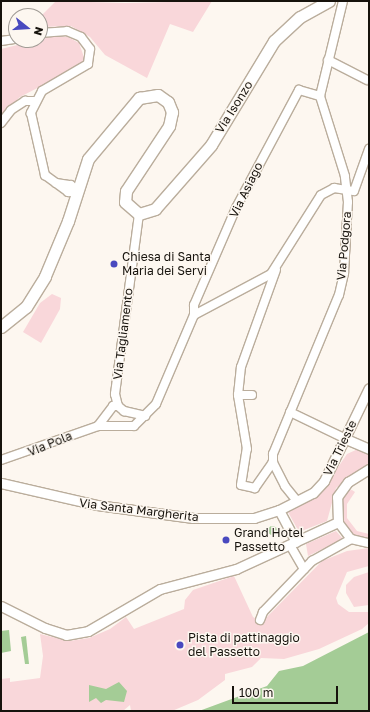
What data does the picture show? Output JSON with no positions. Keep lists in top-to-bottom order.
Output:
{
  "streets": {
    "main road": ["Via Isonzo"],
    "street": [
      "Via Asiago",
      "Via Podgora",
      "Via Tagliamento",
      "Via Pola",
      "Via Trieste",
      "Via Santa Margherita"
    ]
  },
  "crossings": [
    ["Via Isonzo", "Via Tagliamento"],
    ["Via Asiago", "Via Podgora"],
    ["Via Trieste", "Via Santa Margherita"]
  ],
  "places": ["Chiesa di Santa Maria dei Servi", "Grand Hotel Passetto", "Pista di pattinaggio del Passetto"],
  "scale_bar": "100 m",
  "north": "right"
}
